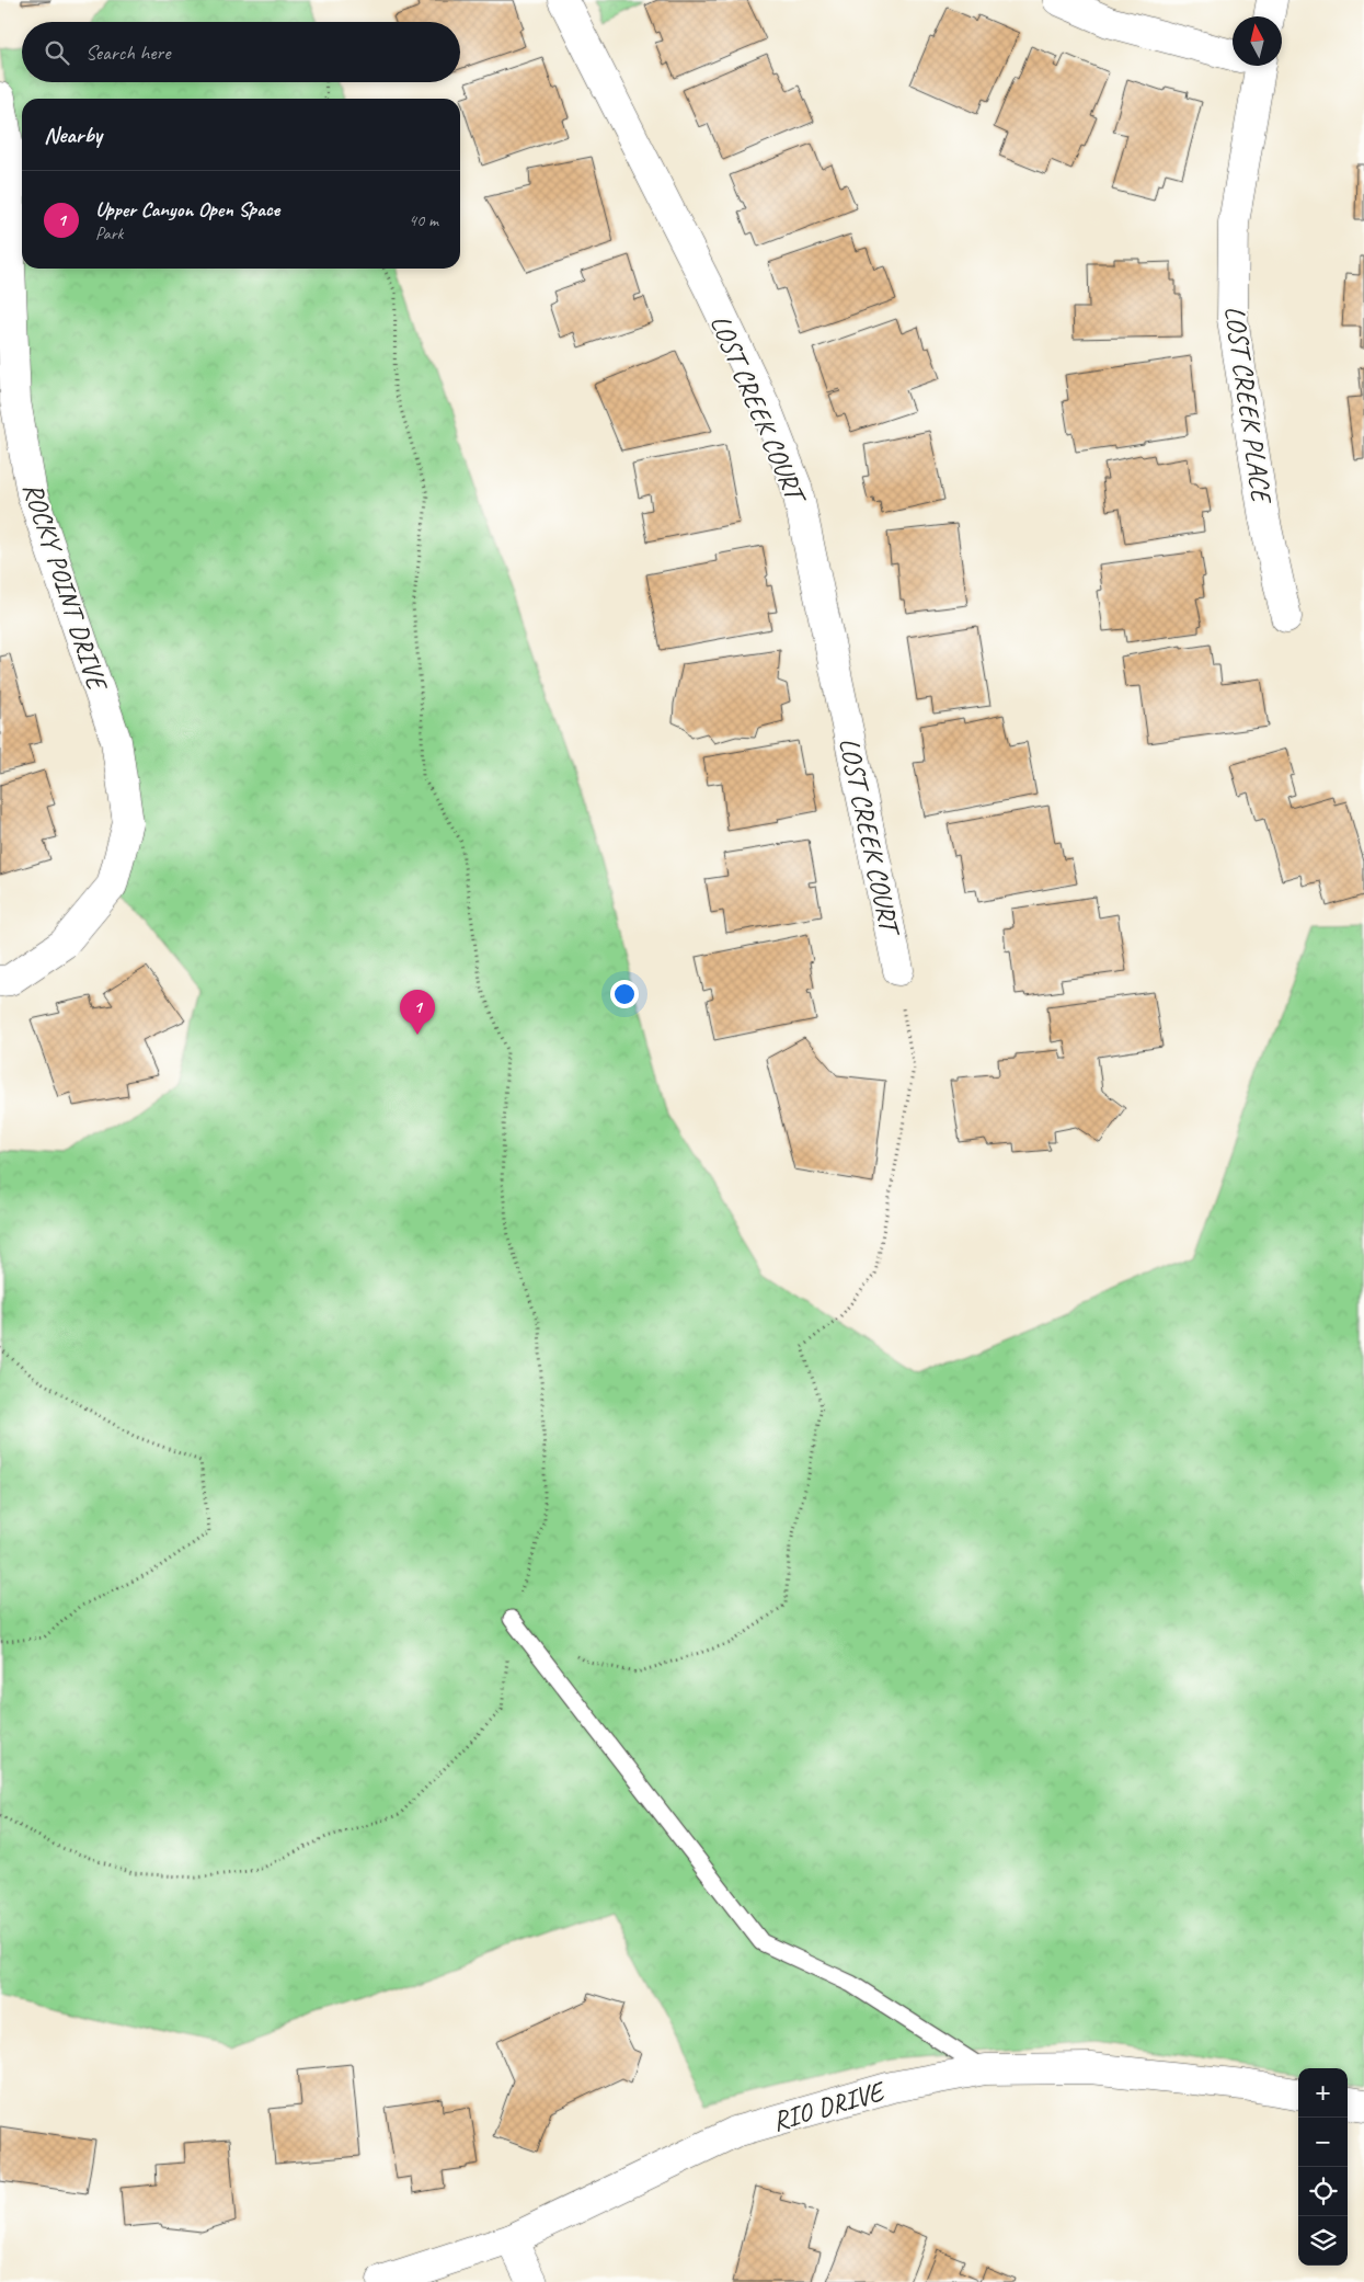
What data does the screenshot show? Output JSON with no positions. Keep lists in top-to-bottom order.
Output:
{
  "streets": {
    "street": [
      "LOST CREEK PLACE",
      "LOST CREEK COURT",
      "ROCKY POINT DRIVE",
      "RIO DRIVE"
    ]
  },
  "north": "top",
  "page": {
    "search": "Search here",
    "heading": "Nearby",
    "list": [
      {
        "mark": "1",
        "name": "Upper Canyon Open Space",
        "note": "Park",
        "value": "40 m"
      }
    ],
    "pins": "1",
    "map_buttons": ["+", "−"]
  }
}
